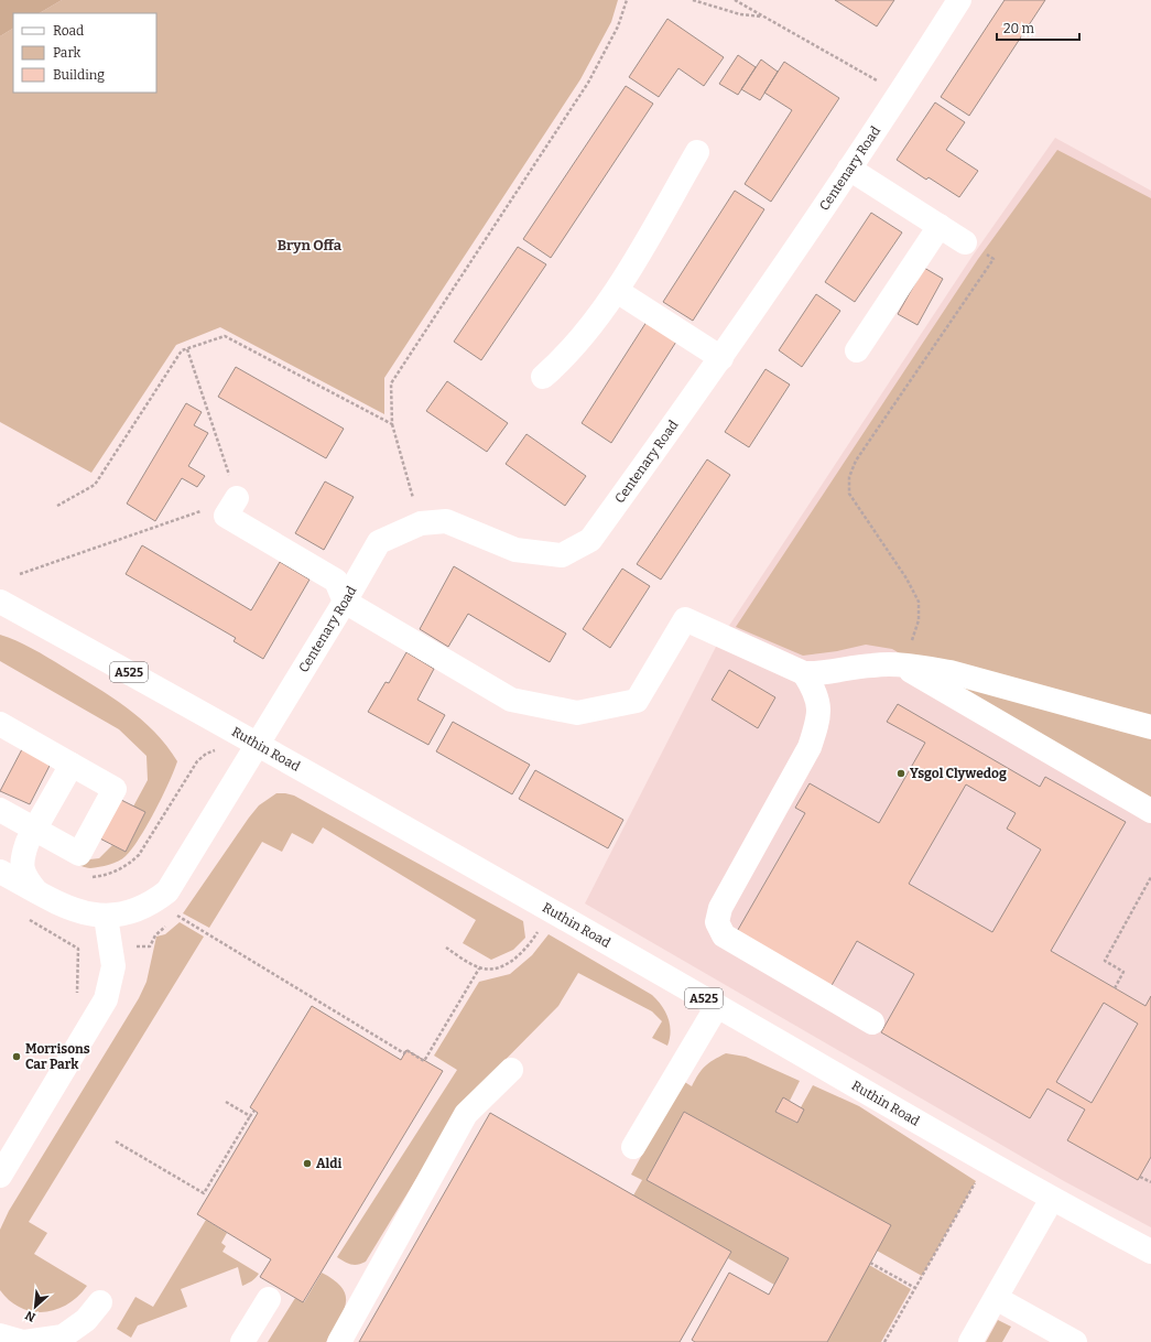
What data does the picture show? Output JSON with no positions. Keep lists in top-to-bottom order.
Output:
{
  "streets": {
    "main road": ["Centenary Road", "A525", "Ruthin Road"]
  },
  "crossings": [
    ["Centenary Road", "Ruthin Road"]
  ],
  "districts": ["Bryn Offa"],
  "places": ["Ysgol Clywedog", "Morrisons Car Park", "Aldi"],
  "legend": ["Road", "Park", "Building"],
  "scale_bar": "20 m",
  "north": "bottom left"
}
